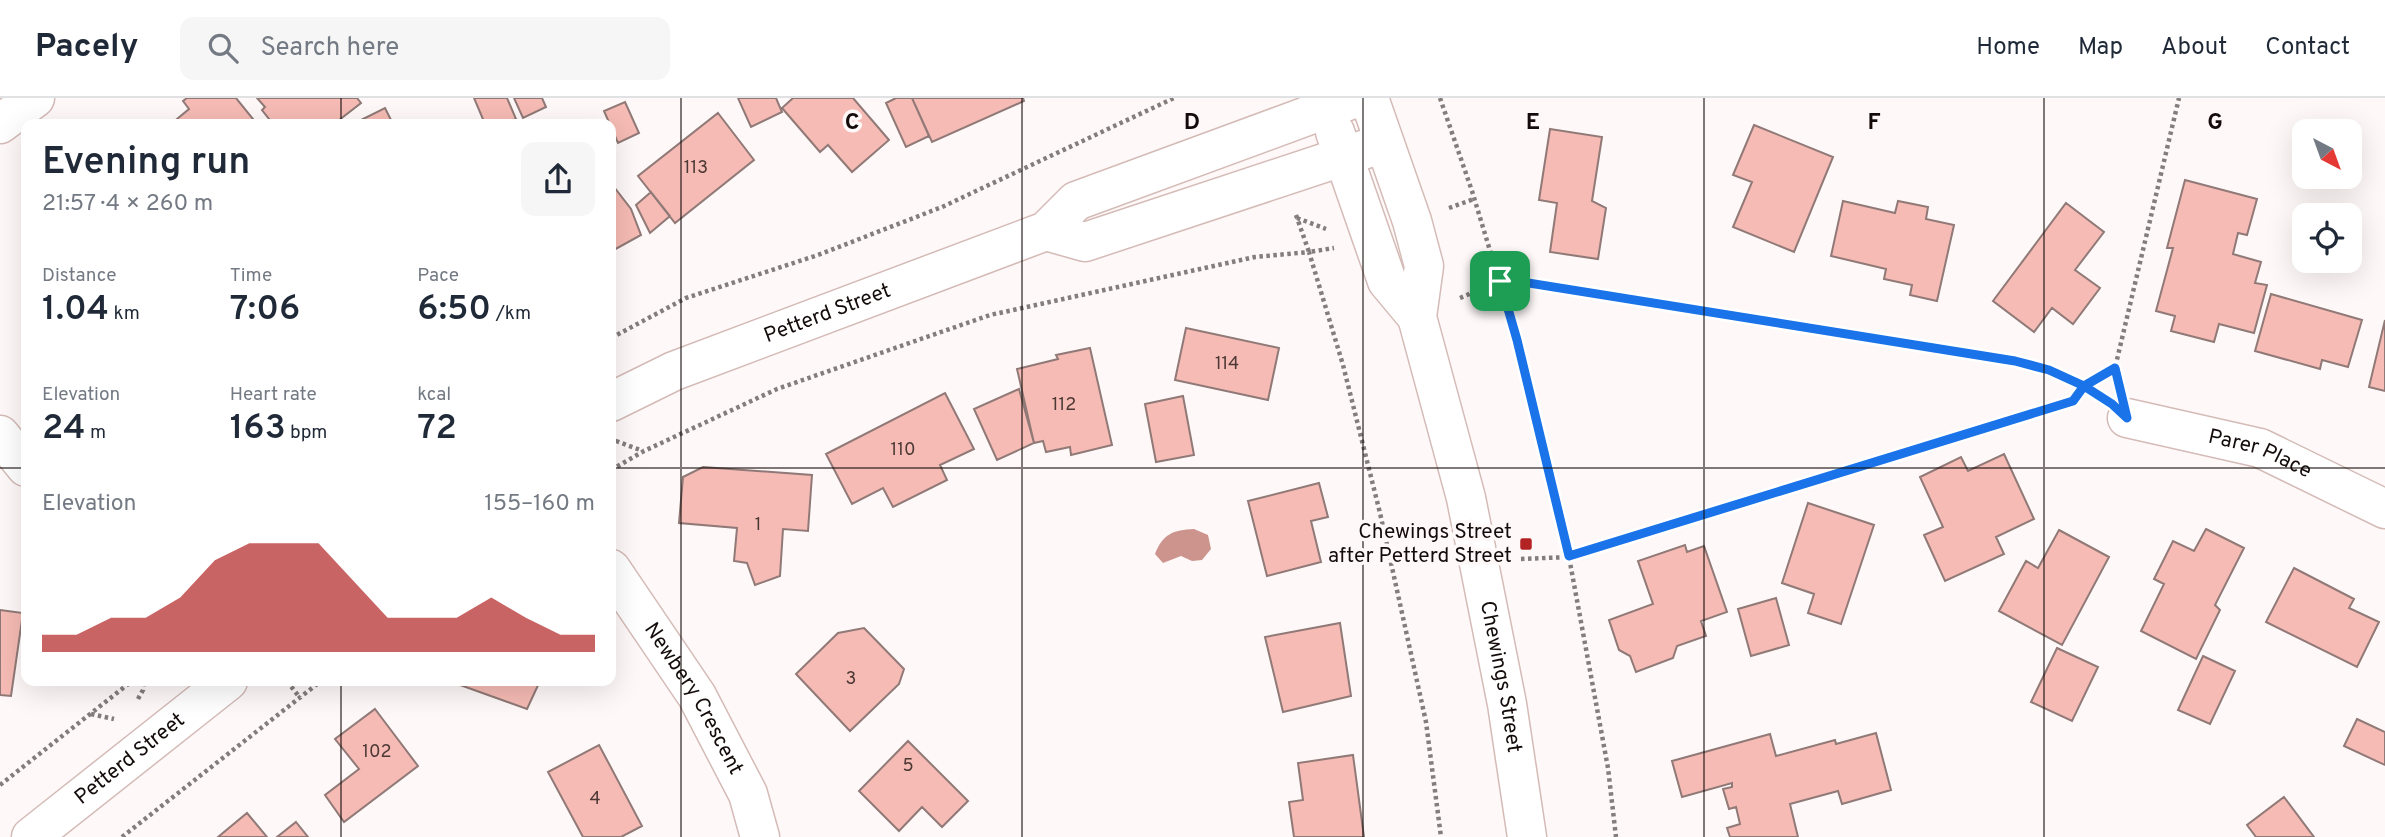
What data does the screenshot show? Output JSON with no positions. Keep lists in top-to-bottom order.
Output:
{
  "streets": {
    "street": [
      "Petterd Street",
      "Parer Place",
      "Chewings Street",
      "Newbery Crescent"
    ]
  },
  "crossings": [
    ["Petterd Street", "Chewings Street"]
  ],
  "places": {
    "transit": ["Chewings Street after Petterd Street"]
  },
  "house_numbers": [
    "113",
    "114",
    "112",
    "110",
    "1",
    "3",
    "102",
    "5",
    "4"
  ],
  "north": "bottom right",
  "page": {
    "header": "Pacely",
    "search": "Search here",
    "nav": [
      "Home",
      "Map",
      "About",
      "Contact"
    ],
    "heading": ["Evening run", "21:57 · 4 × 260 m"],
    "stats": [
      ["Distance", "1.04 km"],
      ["Time", "7:06"],
      ["Pace", "6:50 /km"],
      ["Elevation", "24 m"],
      ["Heart rate", "163 bpm"],
      ["kcal", "72"]
    ],
    "chart": ["Elevation", "155–160 m"]
  },
  "grid": {
    "columns": [
      "C",
      "D",
      "E",
      "F",
      "G"
    ]
  }
}
